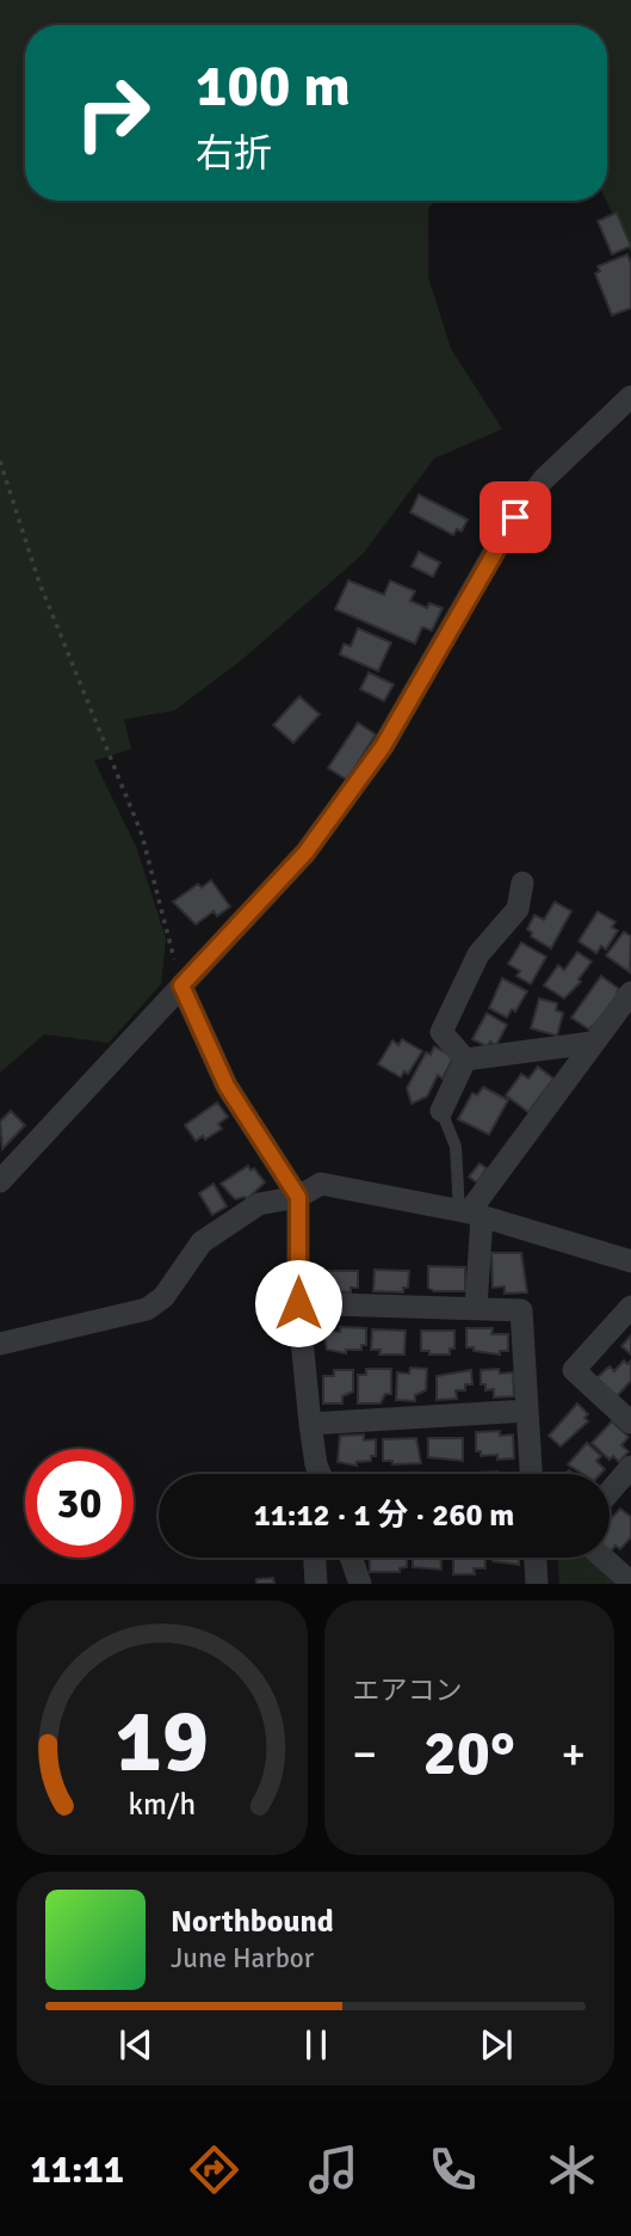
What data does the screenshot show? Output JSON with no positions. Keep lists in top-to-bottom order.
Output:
{
  "page": {
    "turn": ["100 m", "右折"],
    "limit": "30",
    "trip": "11:12 · 1 分 · 260 m",
    "tile": "エアコン",
    "heat": ["−", "20°", "+"],
    "song": ["Northbound", "June Harbor"],
    "tabs": "11:11",
    "gauge": ["19", "km/h"]
  }
}
